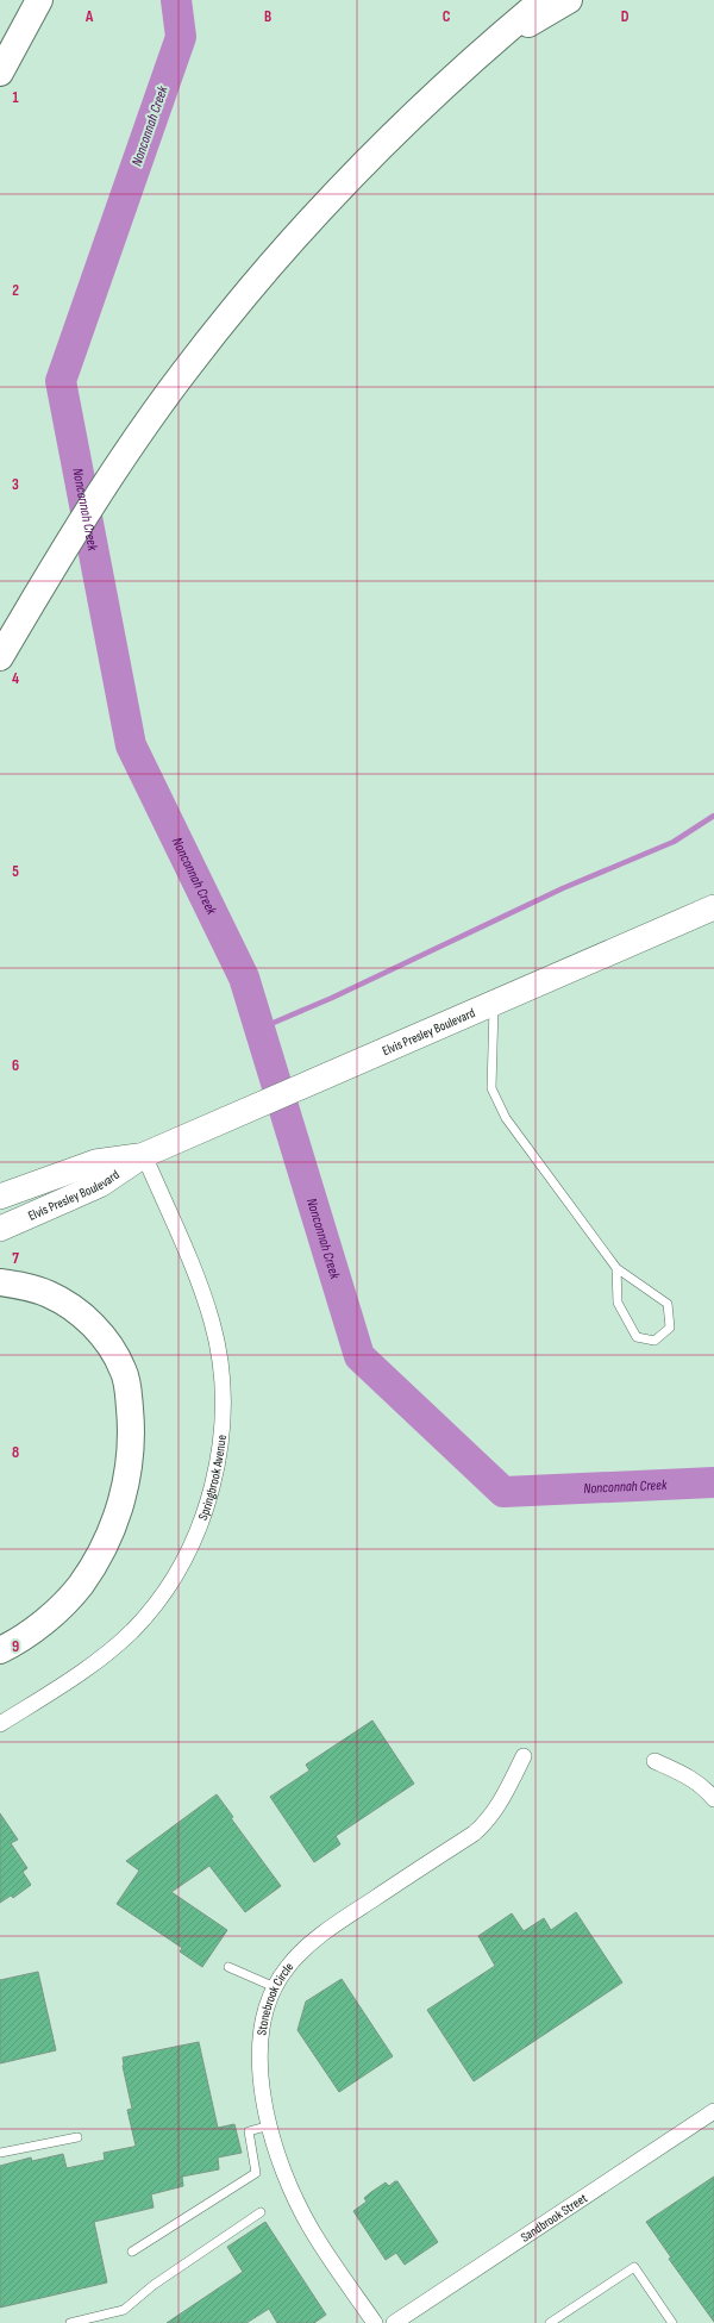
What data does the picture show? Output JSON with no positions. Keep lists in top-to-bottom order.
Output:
{
  "streets": {
    "main road": ["Elvis Presley Boulevard"],
    "street": ["Springbrook Avenue", "Stonebrook Circle", "Sandbrook Street"]
  },
  "crossings": [
    ["Elvis Presley Boulevard", "Springbrook Avenue"]
  ],
  "water": ["Nonconnah Creek"],
  "grid": {
    "columns": [
      "A",
      "B",
      "C",
      "D"
    ],
    "rows": [
      "1",
      "2",
      "3",
      "4",
      "5",
      "6",
      "7",
      "8",
      "9"
    ]
  }
}
